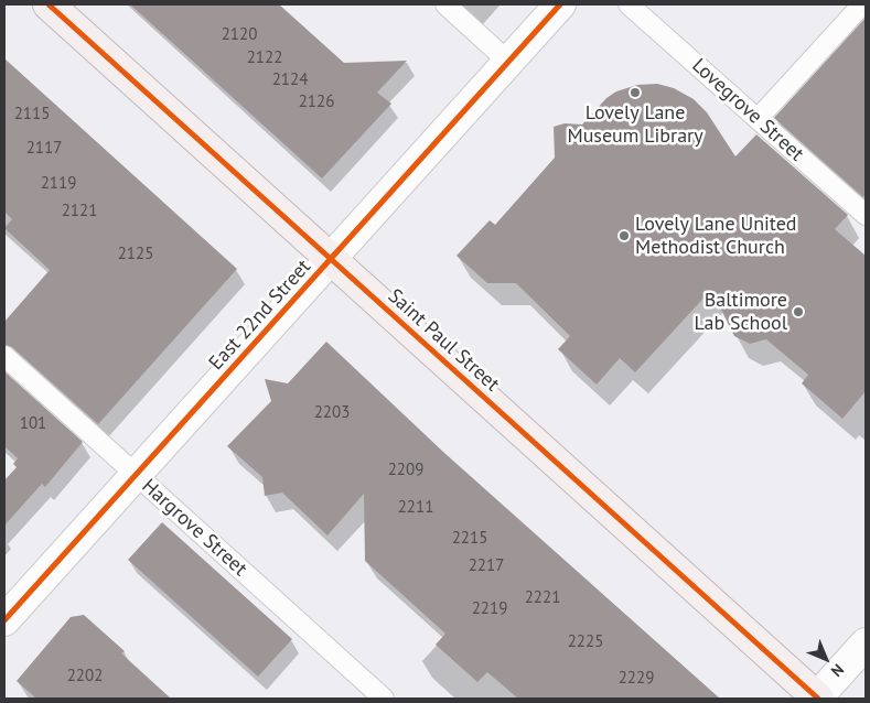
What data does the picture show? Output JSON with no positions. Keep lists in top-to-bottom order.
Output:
{
  "streets": {
    "main road": ["Saint Paul Street"],
    "street": ["East 22nd Street"],
    "lane": ["Lovegrove Street", "Hargrove Street"]
  },
  "crossings": [
    ["East 22nd Street", "Saint Paul Street"],
    ["East 22nd Street", "Hargrove Street"]
  ],
  "places": ["Lovely Lane Museum Library", "Lovely Lane United Methodist Church", "Baltimore Lab School"],
  "house_numbers": [
    "2120",
    "2122",
    "2124",
    "2126",
    "2115",
    "2117",
    "2119",
    "2121",
    "2125",
    "2203",
    "101",
    "2209",
    "2211",
    "2215",
    "2217",
    "2221",
    "2219",
    "2225",
    "2202",
    "2229"
  ],
  "north": "bottom right"
}
